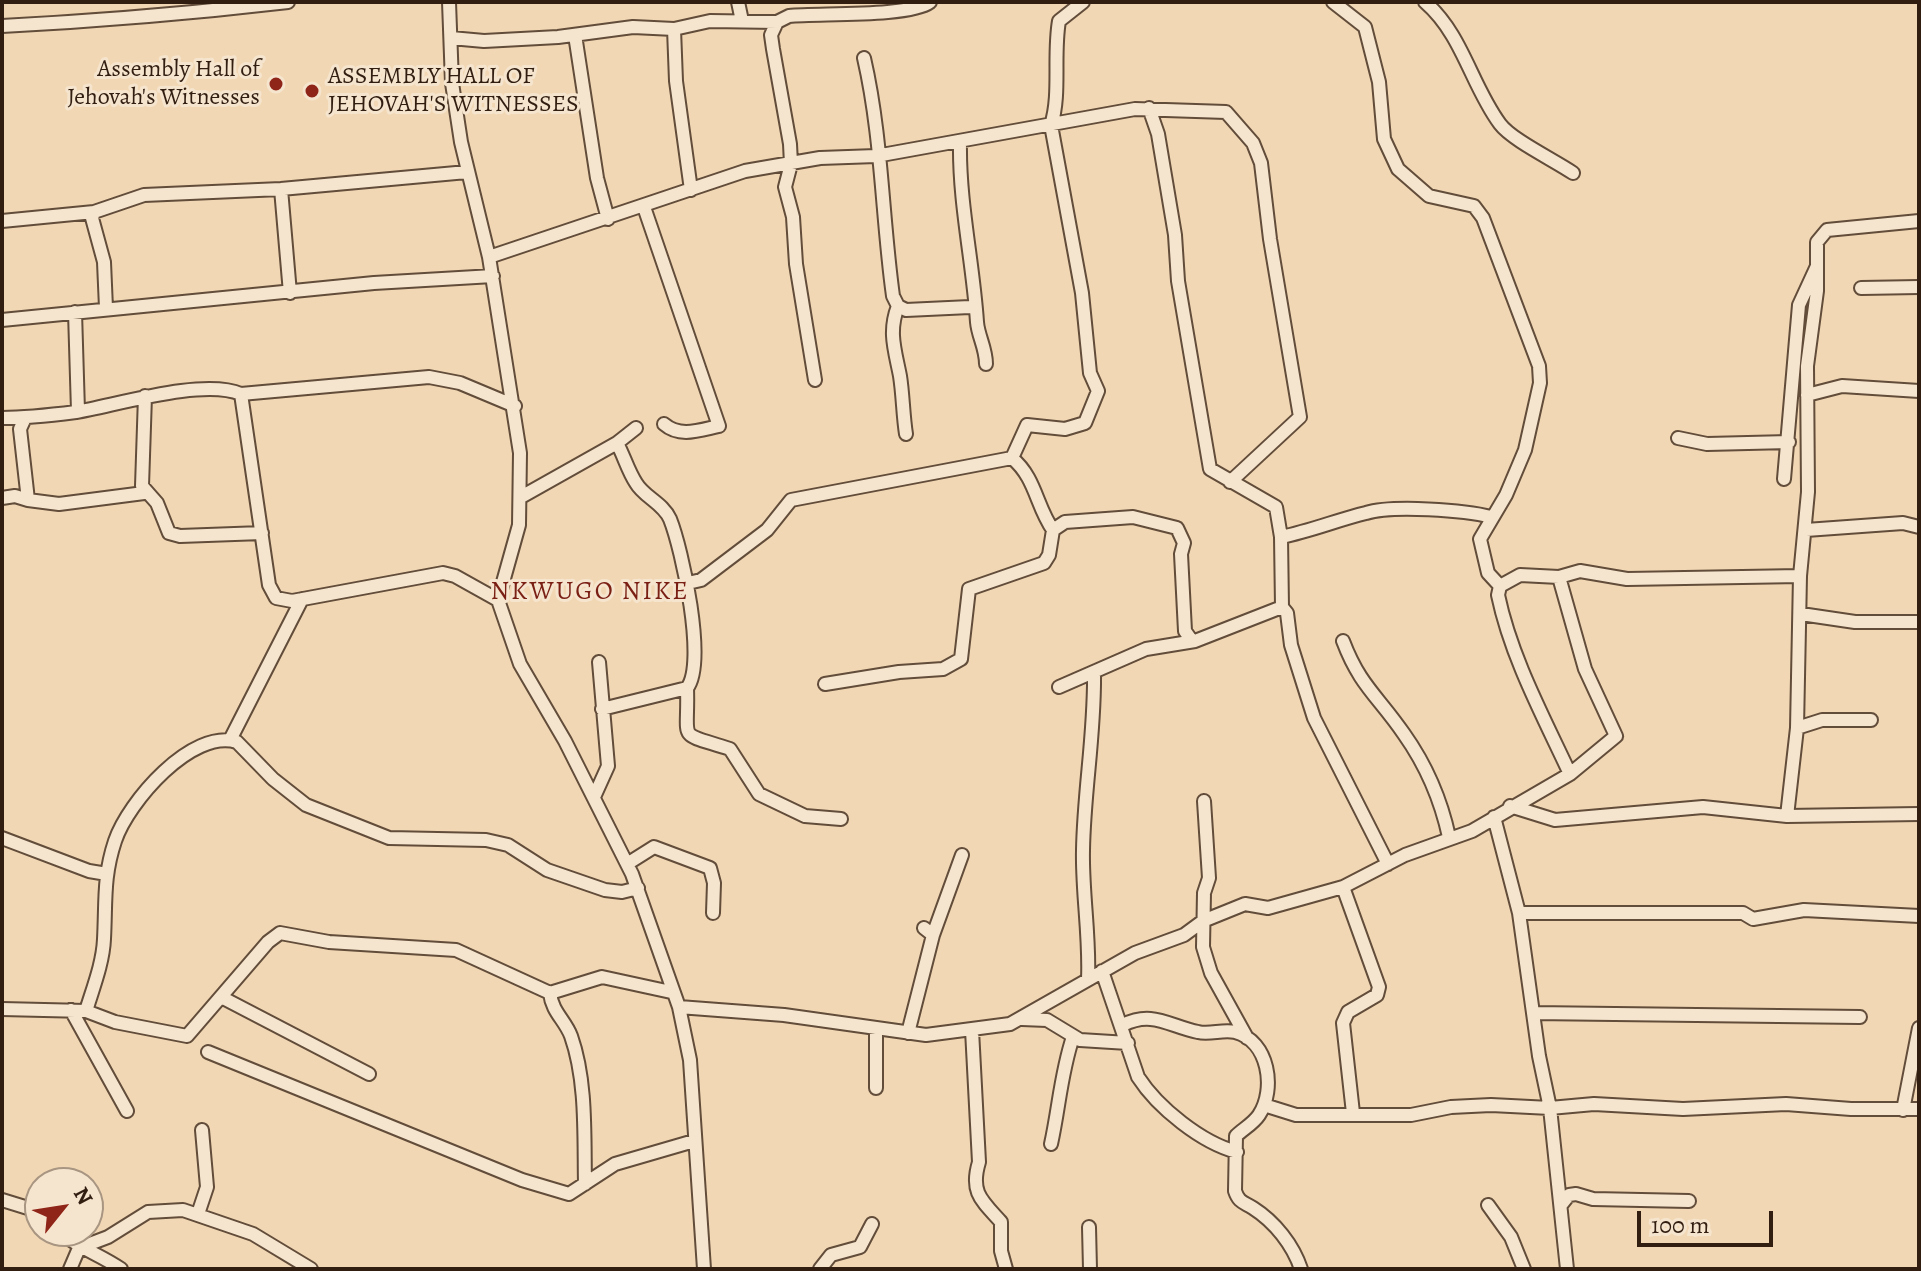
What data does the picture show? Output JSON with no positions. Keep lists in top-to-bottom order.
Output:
{
  "districts": ["NKWUGO NIKE"],
  "places": ["Assembly Hall of Jehovah's Witnesses", "ASSEMBLY HALL OF JEHOVAH'S WITNESSES"],
  "scale_bar": "100 m",
  "north": "top right"
}
